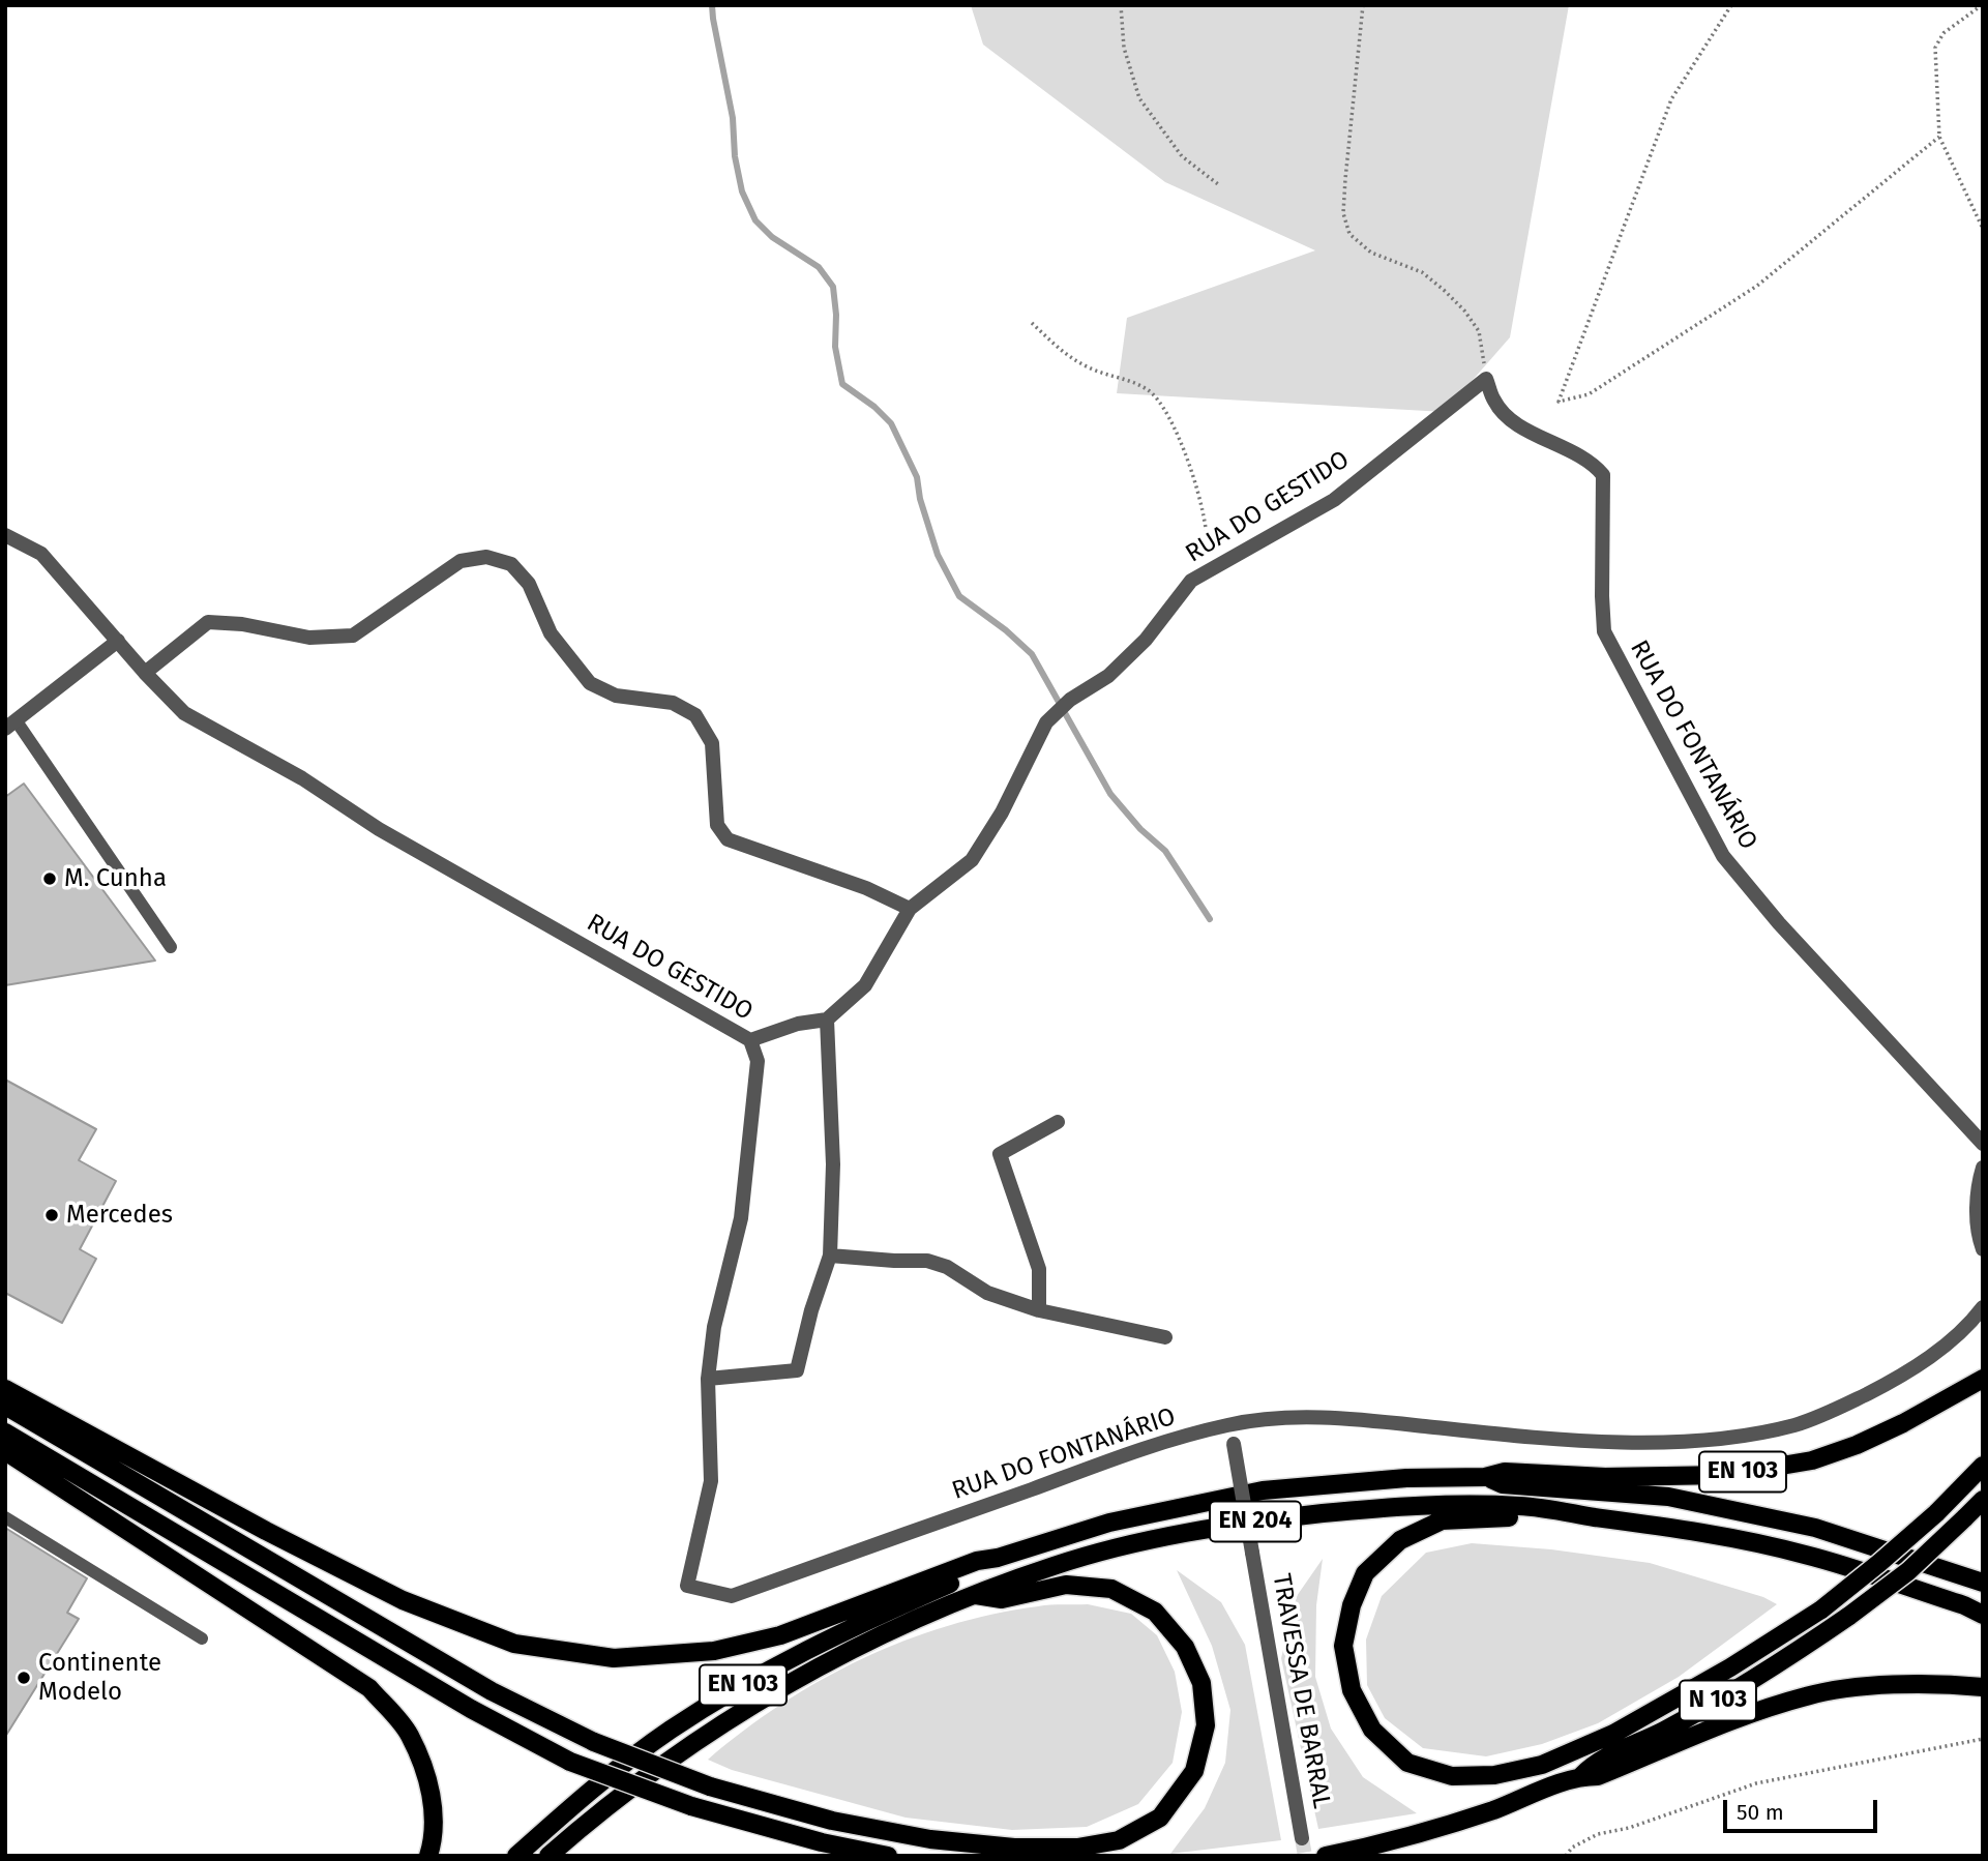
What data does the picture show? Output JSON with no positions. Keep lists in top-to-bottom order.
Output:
{
  "streets": {
    "main road": ["EN 103", "EN 204", "N 103"],
    "street": ["RUA DO GESTIDO", "RUA DO FONTANÁRIO", "TRAVESSA DE BARRAL"]
  },
  "crossings": [
    ["RUA DO GESTIDO", "RUA DO FONTANÁRIO"],
    ["RUA DO FONTANÁRIO", "TRAVESSA DE BARRAL"]
  ],
  "places": ["M. Cunha", "Mercedes", "Continente Modelo"],
  "scale_bar": "50 m"
}
